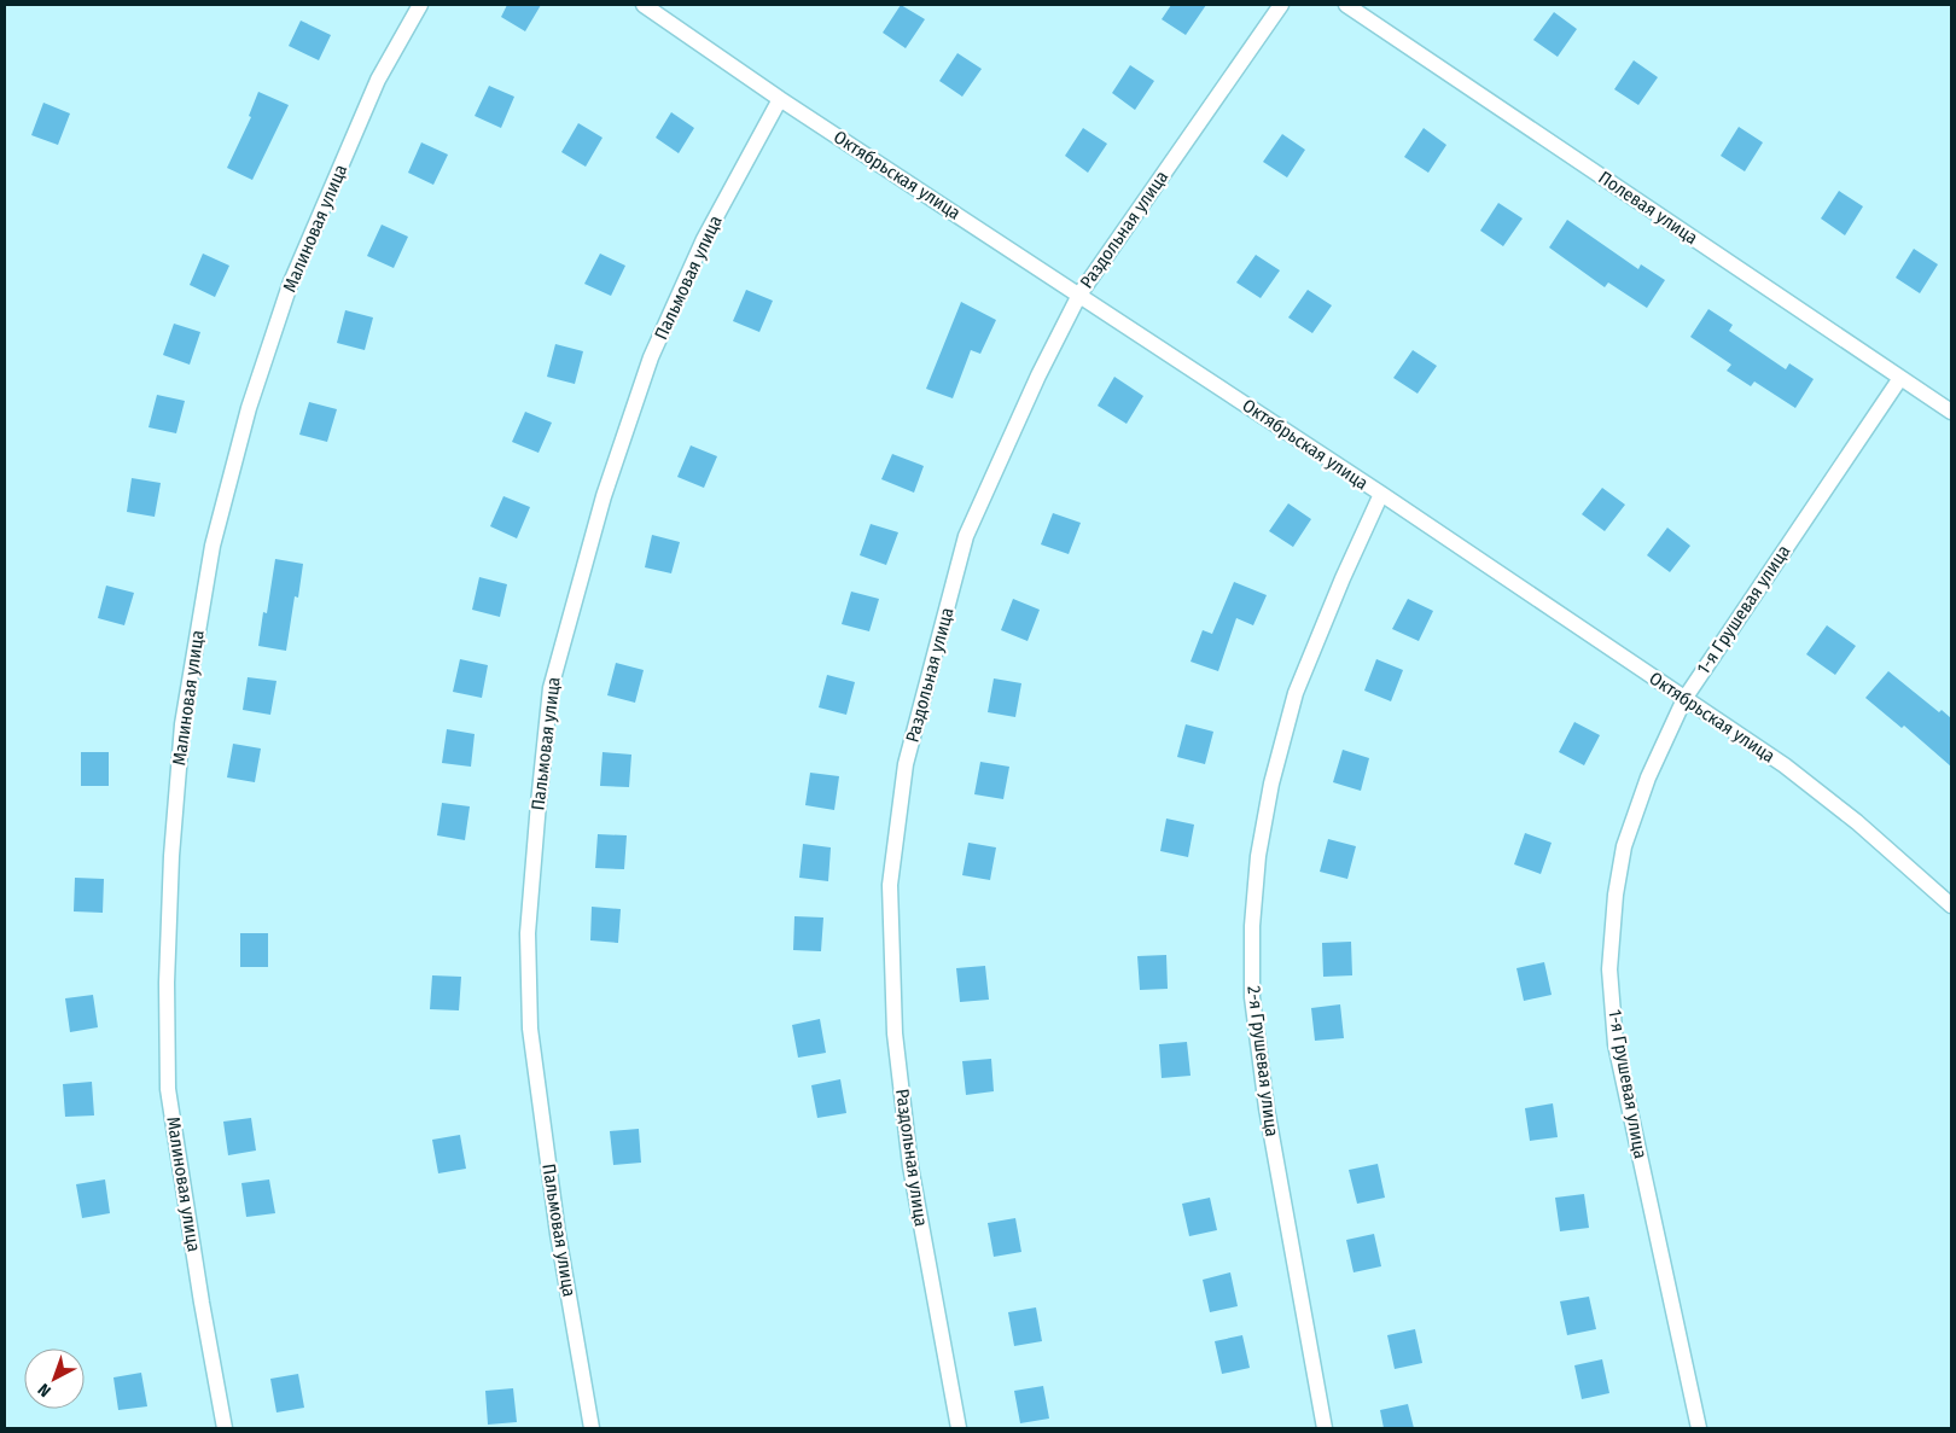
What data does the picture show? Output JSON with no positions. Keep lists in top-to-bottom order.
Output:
{
  "streets": {
    "street": [
      "Октябрьская улица",
      "Полевая улица",
      "Малиновая улица",
      "Раздольная улица",
      "Пальмовая улица",
      "1-я Грушевая улица",
      "2-я Грушевая улица"
    ]
  },
  "crossings": [
    ["Октябрьская улица", "Раздольная улица"],
    ["Октябрьская улица", "Пальмовая улица"],
    ["Октябрьская улица", "1-я Грушевая улица"],
    ["Октябрьская улица", "2-я Грушевая улица"],
    ["Полевая улица", "1-я Грушевая улица"]
  ],
  "north": "bottom left"
}
